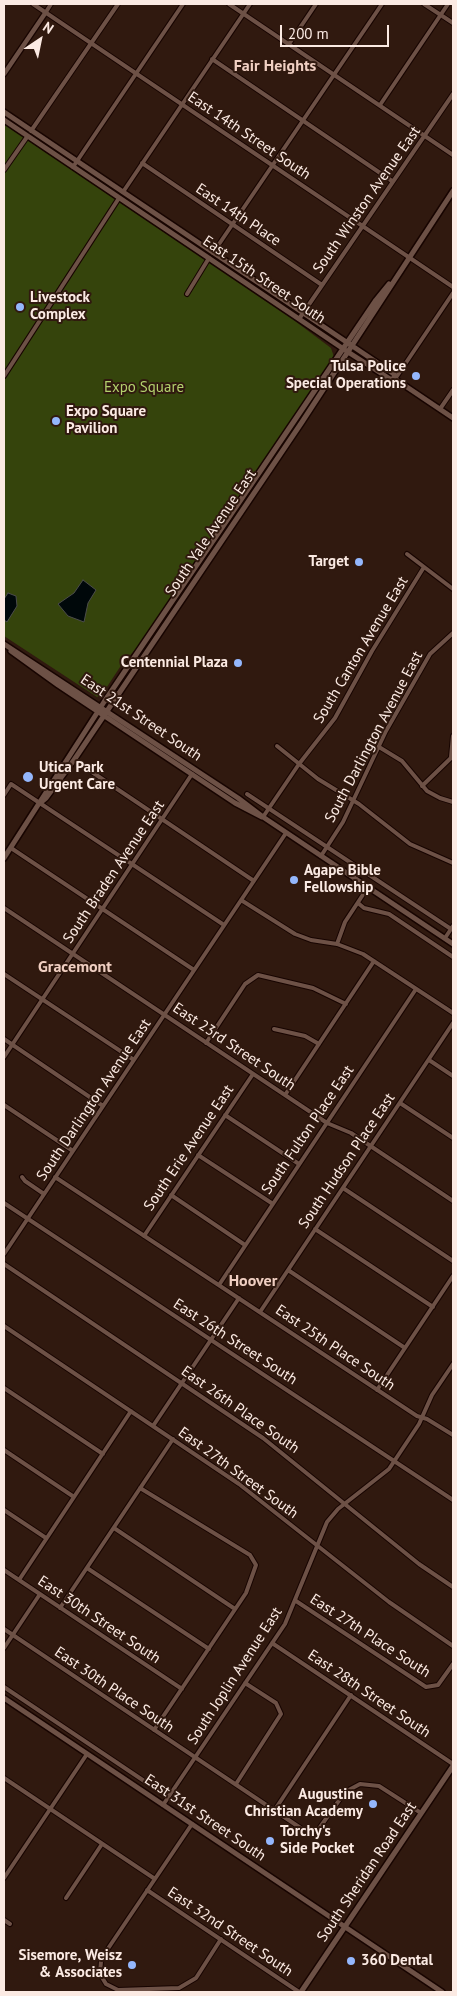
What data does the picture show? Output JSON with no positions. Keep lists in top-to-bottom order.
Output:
{
  "streets": {
    "main road": [
      "East 15th Street South",
      "South Yale Avenue East",
      "East 21st Street South",
      "East 31st Street South",
      "South Sheridan Road East"
    ],
    "street": [
      "East 14th Street South",
      "South Winston Avenue East",
      "East 14th Place",
      "South Canton Avenue East",
      "South Darlington Avenue East",
      "South Braden Avenue East",
      "East 23rd Street South",
      "South Fulton Place East",
      "South Erie Avenue East",
      "South Hudson Place East",
      "East 26th Street South",
      "East 25th Place South",
      "East 26th Place South",
      "East 27th Street South",
      "East 30th Street South",
      "East 27th Place South",
      "South Joplin Avenue East",
      "East 30th Place South",
      "East 28th Street South",
      "East 32nd Street South"
    ]
  },
  "crossings": [
    ["East 14th Street South", "South Winston Avenue East"],
    ["East 14th Street South", "South Yale Avenue East"],
    ["South Winston Avenue East", "East 14th Place"],
    ["South Winston Avenue East", "East 15th Street South"],
    ["East 15th Street South", "South Yale Avenue East"],
    ["South Yale Avenue East", "East 21st Street South"],
    ["South Canton Avenue East", "East 21st Street South"],
    ["East 21st Street South", "South Darlington Avenue East"],
    ["East 21st Street South", "South Braden Avenue East"],
    ["South Darlington Avenue East", "East 23rd Street South"],
    ["South Darlington Avenue East", "East 26th Street South"],
    ["South Darlington Avenue East", "East 25th Place South"],
    ["South Braden Avenue East", "East 23rd Street South"],
    ["East 23rd Street South", "South Fulton Place East"],
    ["East 23rd Street South", "South Erie Avenue East"],
    ["East 23rd Street South", "South Hudson Place East"],
    ["South Fulton Place East", "East 25th Place South"],
    ["South Erie Avenue East", "East 25th Place South"],
    ["South Hudson Place East", "East 25th Place South"],
    ["East 26th Street South", "South Joplin Avenue East"],
    ["East 25th Place South", "South Joplin Avenue East"],
    ["East 26th Place South", "South Joplin Avenue East"],
    ["East 27th Street South", "South Joplin Avenue East"],
    ["East 27th Place South", "South Joplin Avenue East"],
    ["South Joplin Avenue East", "East 30th Place South"],
    ["South Joplin Avenue East", "East 28th Street South"],
    ["South Joplin Avenue East", "East 31st Street South"],
    ["East 30th Place South", "South Sheridan Road East"],
    ["East 28th Street South", "South Sheridan Road East"],
    ["East 31st Street South", "South Sheridan Road East"],
    ["South Sheridan Road East", "East 32nd Street South"]
  ],
  "districts": ["Fair Heights", "Gracemont", "Hoover"],
  "parks": ["Expo Square"],
  "places": [
    "Livestock Complex",
    "Tulsa Police Special Operations",
    "Expo Square Pavilion",
    "Target",
    "Centennial Plaza",
    "Utica Park Urgent Care",
    "Agape Bible Fellowship",
    "Augustine Christian Academy",
    "Torchy's Side Pocket",
    "360 Dental",
    "Sisemore, Weisz & Associates"
  ],
  "scale_bar": "200 m",
  "north": "top right"
}
